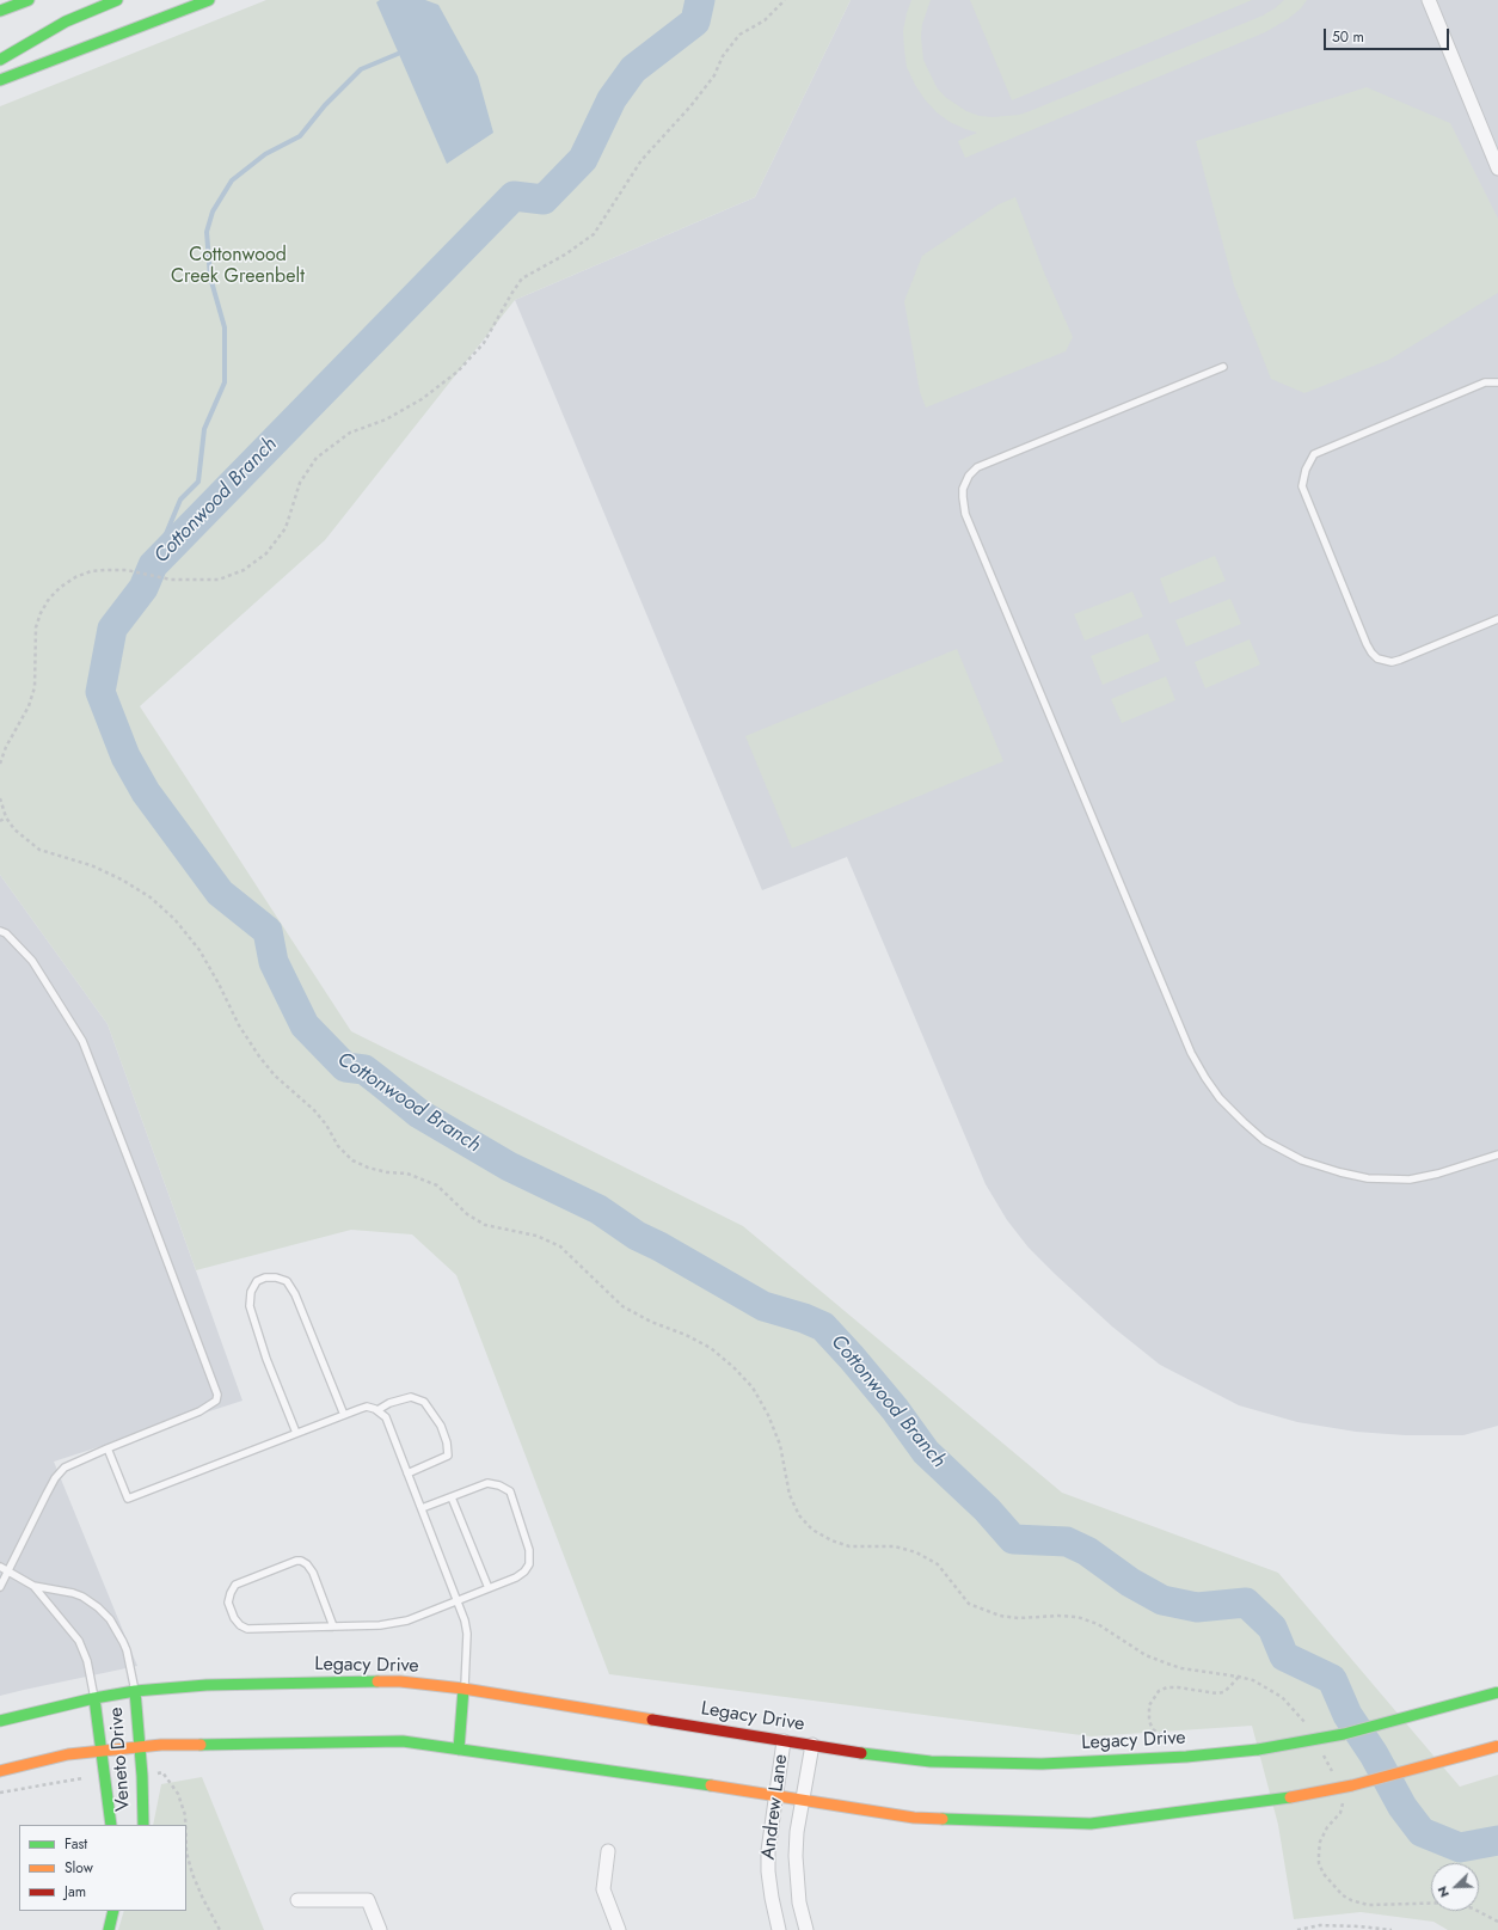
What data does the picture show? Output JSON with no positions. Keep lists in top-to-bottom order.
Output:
{
  "streets": {
    "main road": ["Legacy Drive", "Veneto Drive"],
    "street": ["Andrew Lane"]
  },
  "crossings": [
    ["Legacy Drive", "Veneto Drive"],
    ["Legacy Drive", "Andrew Lane"]
  ],
  "water": ["Cottonwood Branch"],
  "parks": ["Cottonwood Creek Greenbelt"],
  "legend": ["Fast", "Slow", "Jam"],
  "scale_bar": "50 m",
  "north": "bottom left"
}
